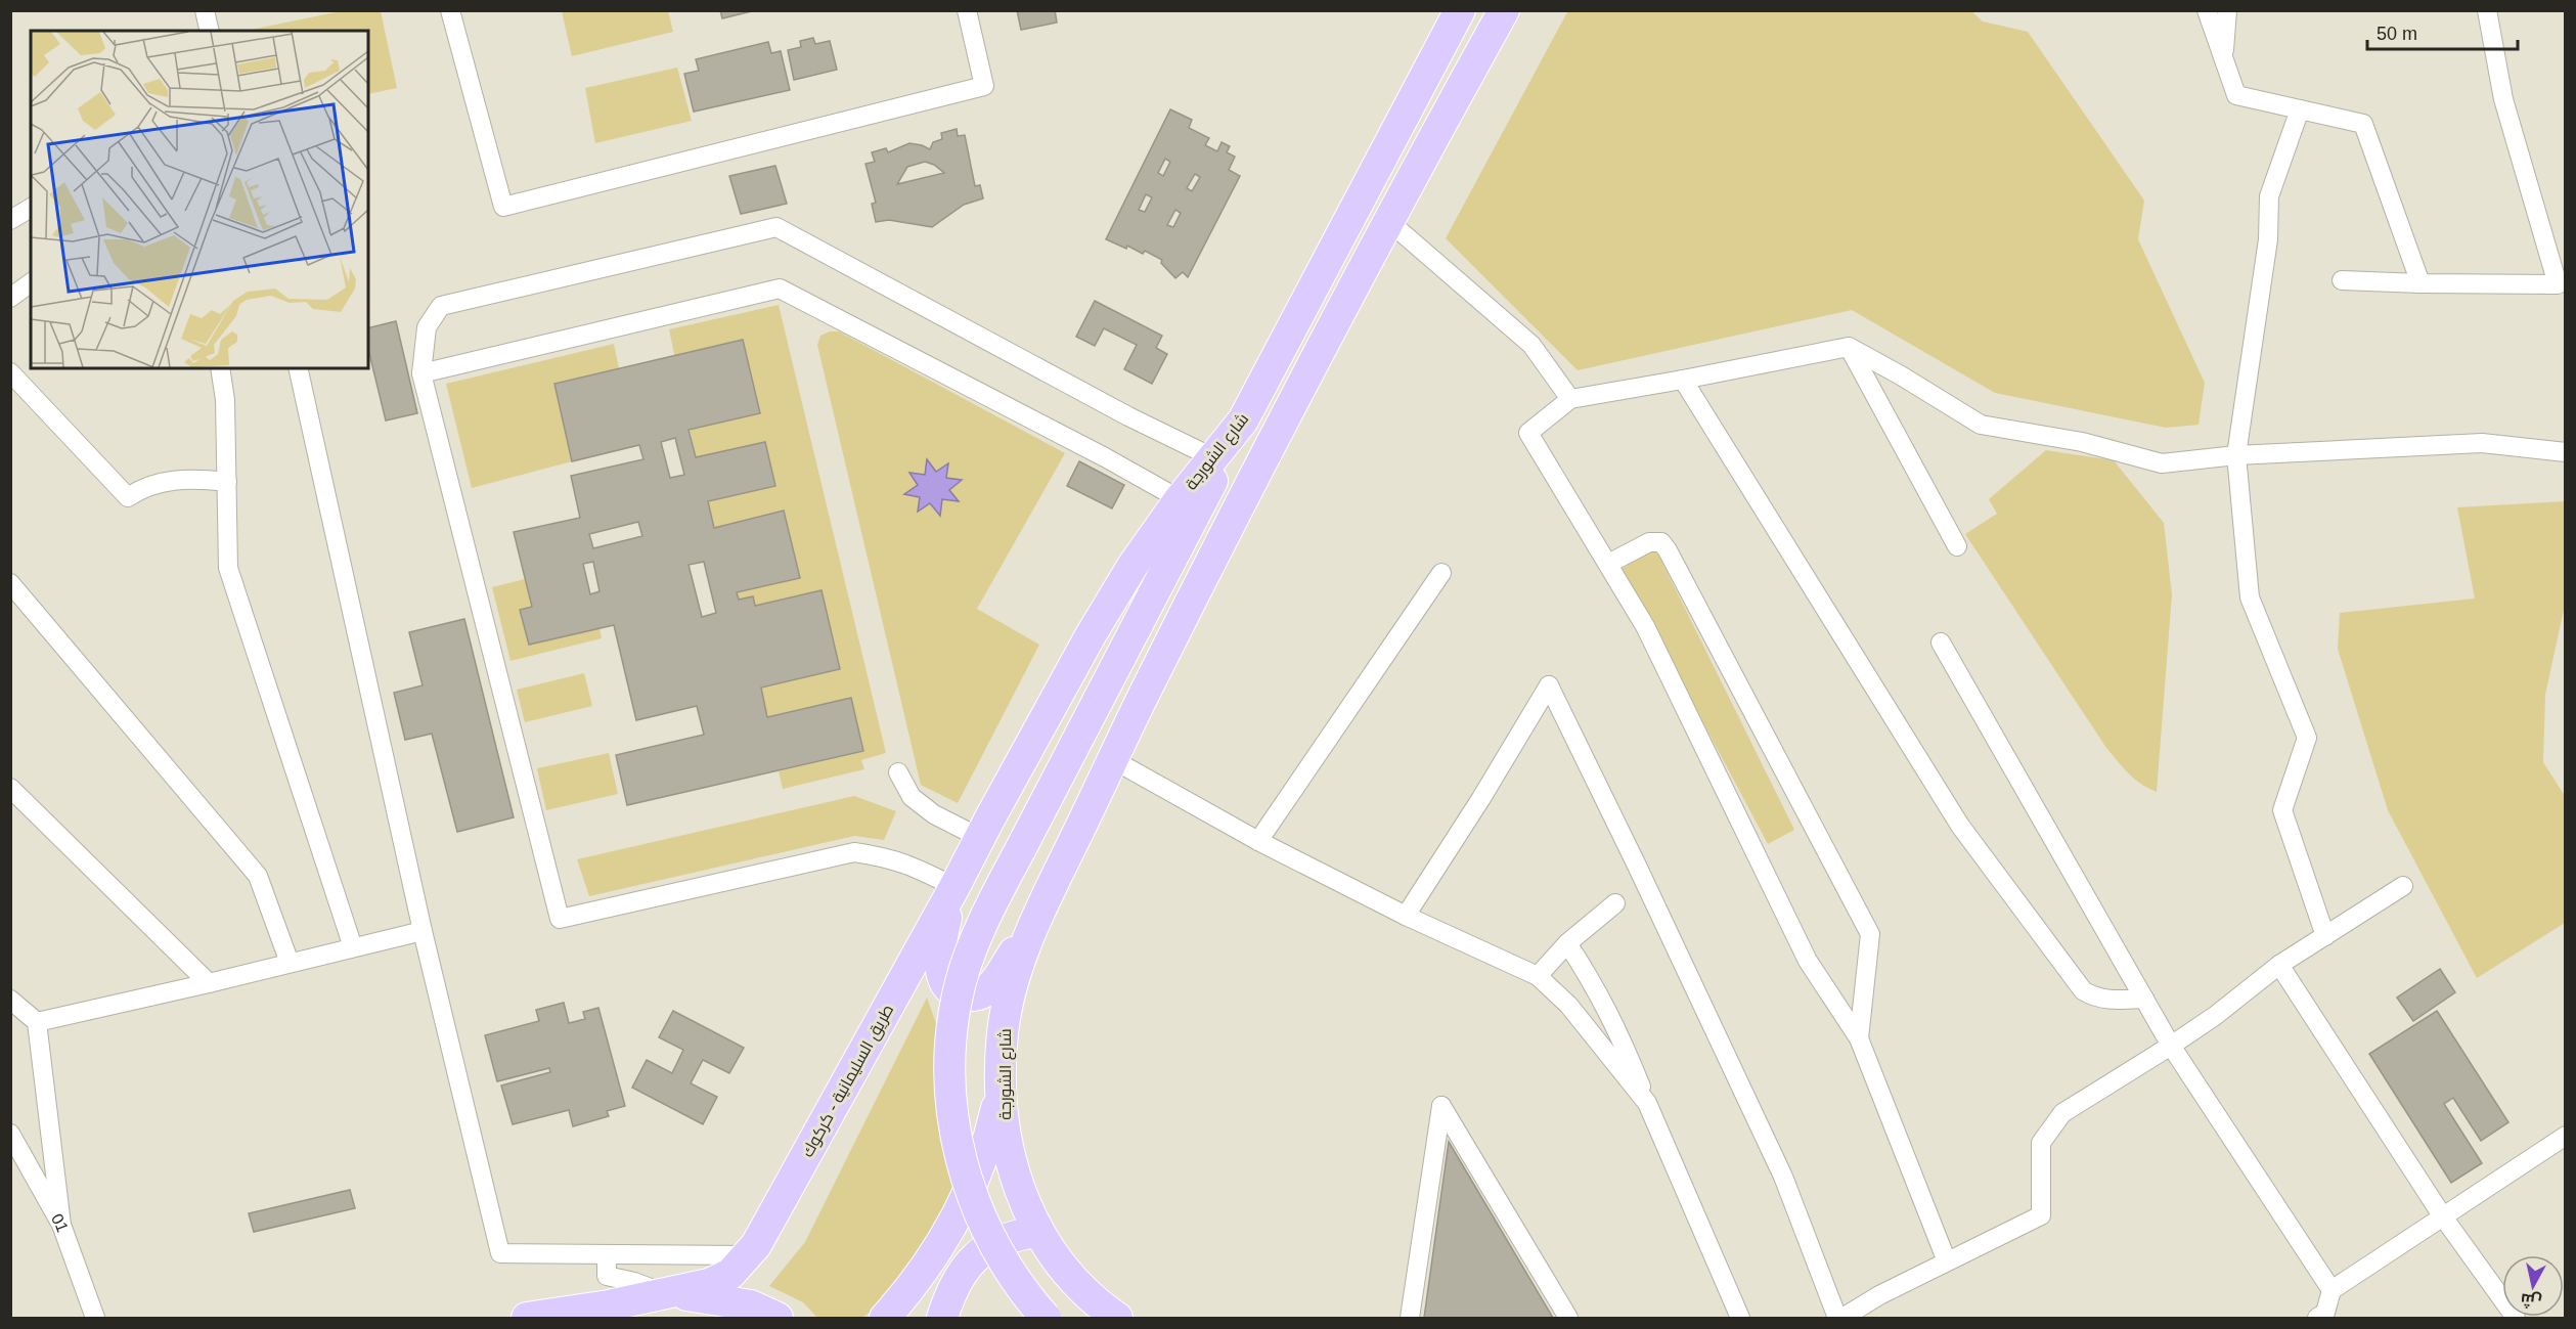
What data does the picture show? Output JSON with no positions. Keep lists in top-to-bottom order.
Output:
{
  "streets": {
    "main road": ["شارع الشورجة", "طريق السليمانية - كركوك"],
    "street": ["01"]
  },
  "crossings": [
    ["شارع الشورجة", "طريق السليمانية - كركوك"]
  ],
  "scale_bar": "50 m",
  "north": "bottom"
}
